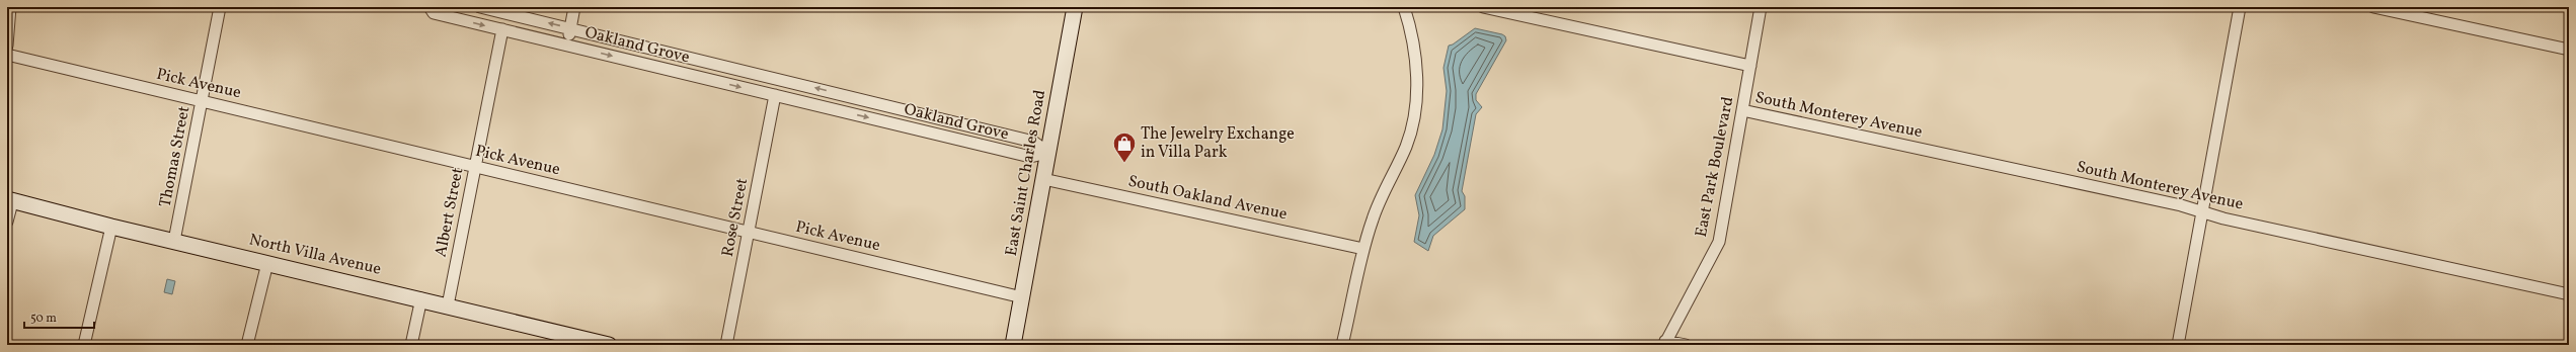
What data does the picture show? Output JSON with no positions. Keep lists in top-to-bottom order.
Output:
{
  "streets": {
    "street": [
      "Oakland Grove",
      "Pick Avenue",
      "South Monterey Avenue",
      "Thomas Street",
      "East Park Boulevard",
      "East Saint Charles Road",
      "South Oakland Avenue",
      "Albert Street",
      "Rose Street",
      "North Villa Avenue"
    ]
  },
  "crossings": [
    ["Oakland Grove", "East Saint Charles Road"],
    ["Oakland Grove", "Albert Street"],
    ["Oakland Grove", "Rose Street"],
    ["Pick Avenue", "Thomas Street"],
    ["Pick Avenue", "East Saint Charles Road"],
    ["Pick Avenue", "Albert Street"],
    ["Pick Avenue", "Rose Street"],
    ["South Monterey Avenue", "East Park Boulevard"],
    ["Thomas Street", "North Villa Avenue"],
    ["East Saint Charles Road", "South Oakland Avenue"],
    ["Albert Street", "North Villa Avenue"]
  ],
  "places": {
    "shop": ["The Jewelry Exchange in Villa Park"]
  },
  "scale_bar": "50 m"
}
